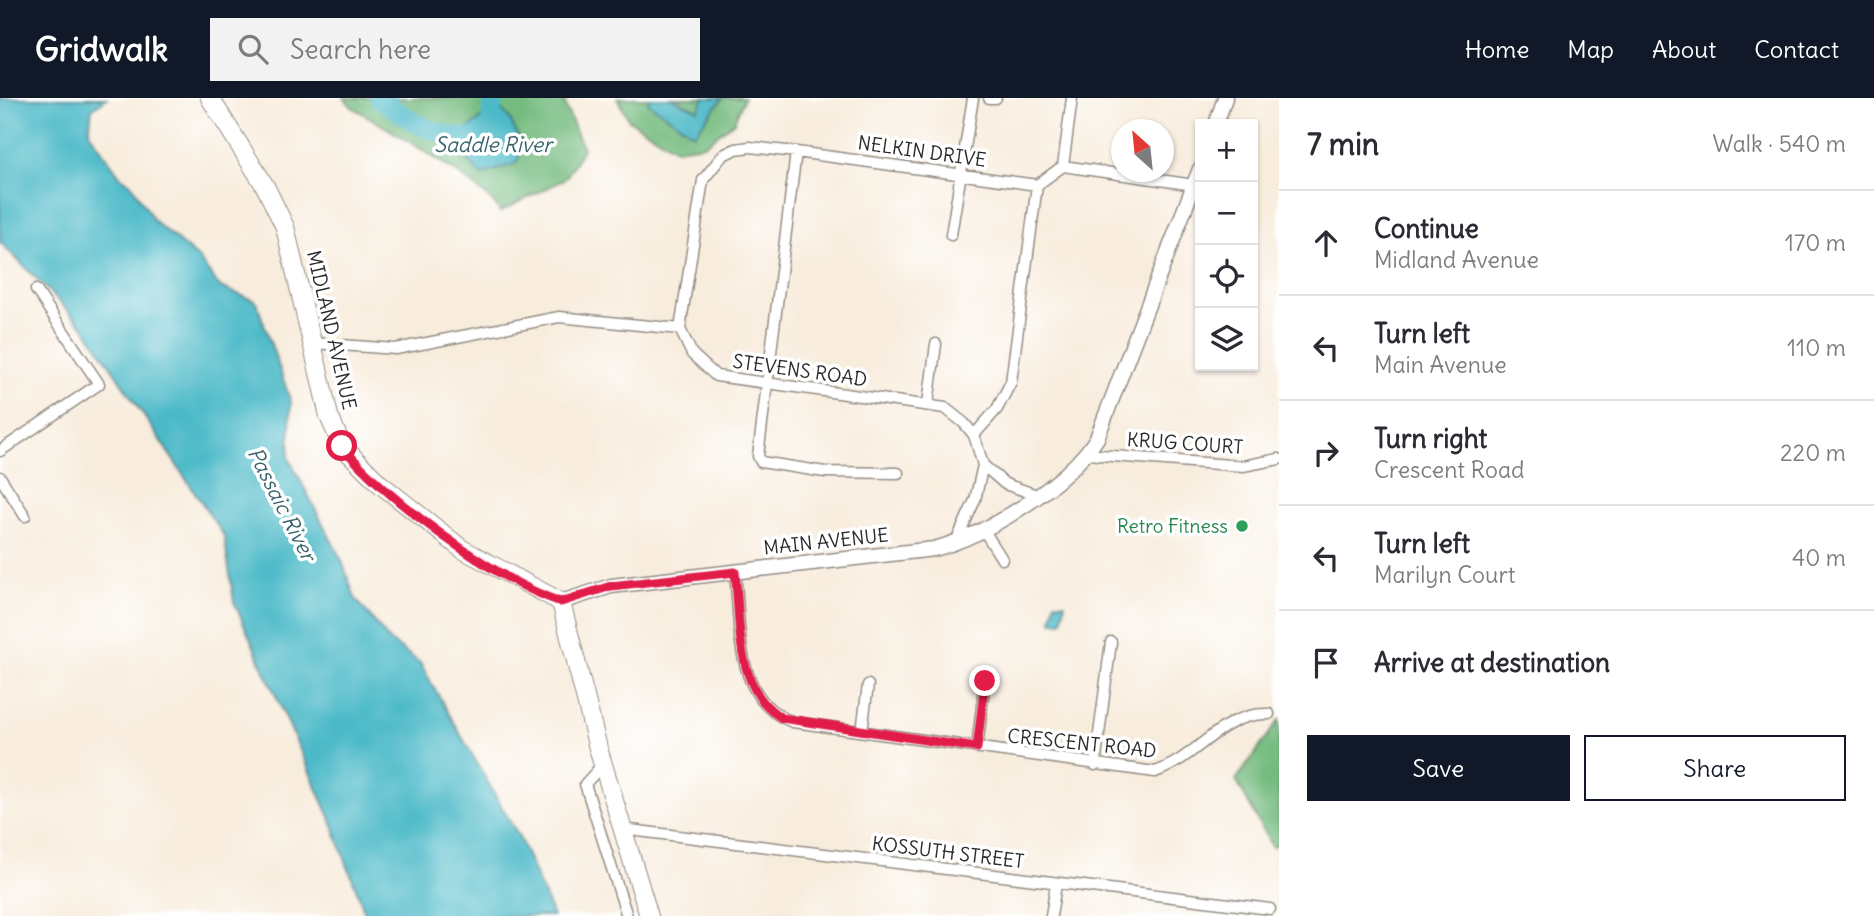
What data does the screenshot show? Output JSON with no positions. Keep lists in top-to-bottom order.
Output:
{
  "streets": {
    "main road": ["MIDLAND AVENUE"],
    "street": [
      "NELKIN DRIVE",
      "STEVENS ROAD",
      "KRUG COURT",
      "MAIN AVENUE",
      "CRESCENT ROAD",
      "KOSSUTH STREET"
    ]
  },
  "crossings": [
    ["NELKIN DRIVE", "STEVENS ROAD"],
    ["MIDLAND AVENUE", "MAIN AVENUE"],
    ["STEVENS ROAD", "MAIN AVENUE"],
    ["KRUG COURT", "MAIN AVENUE"],
    ["MAIN AVENUE", "CRESCENT ROAD"]
  ],
  "water": ["Saddle River", "Passaic River"],
  "places": ["Retro Fitness"],
  "north": "top left",
  "page": {
    "header": "Gridwalk",
    "search": "Search here",
    "nav": [
      "Home",
      "Map",
      "About",
      "Contact"
    ],
    "heading": ["7 min", "Walk · 540 m"],
    "map_buttons": ["+", "−"],
    "list": [
      ["Continue", "Midland Avenue", "170 m"],
      ["Turn left", "Main Avenue", "110 m"],
      ["Turn right", "Crescent Road", "220 m"],
      ["Turn left", "Marilyn Court", "40 m"],
      "Arrive at destination"
    ],
    "buttons": ["Save", "Share"]
  }
}
